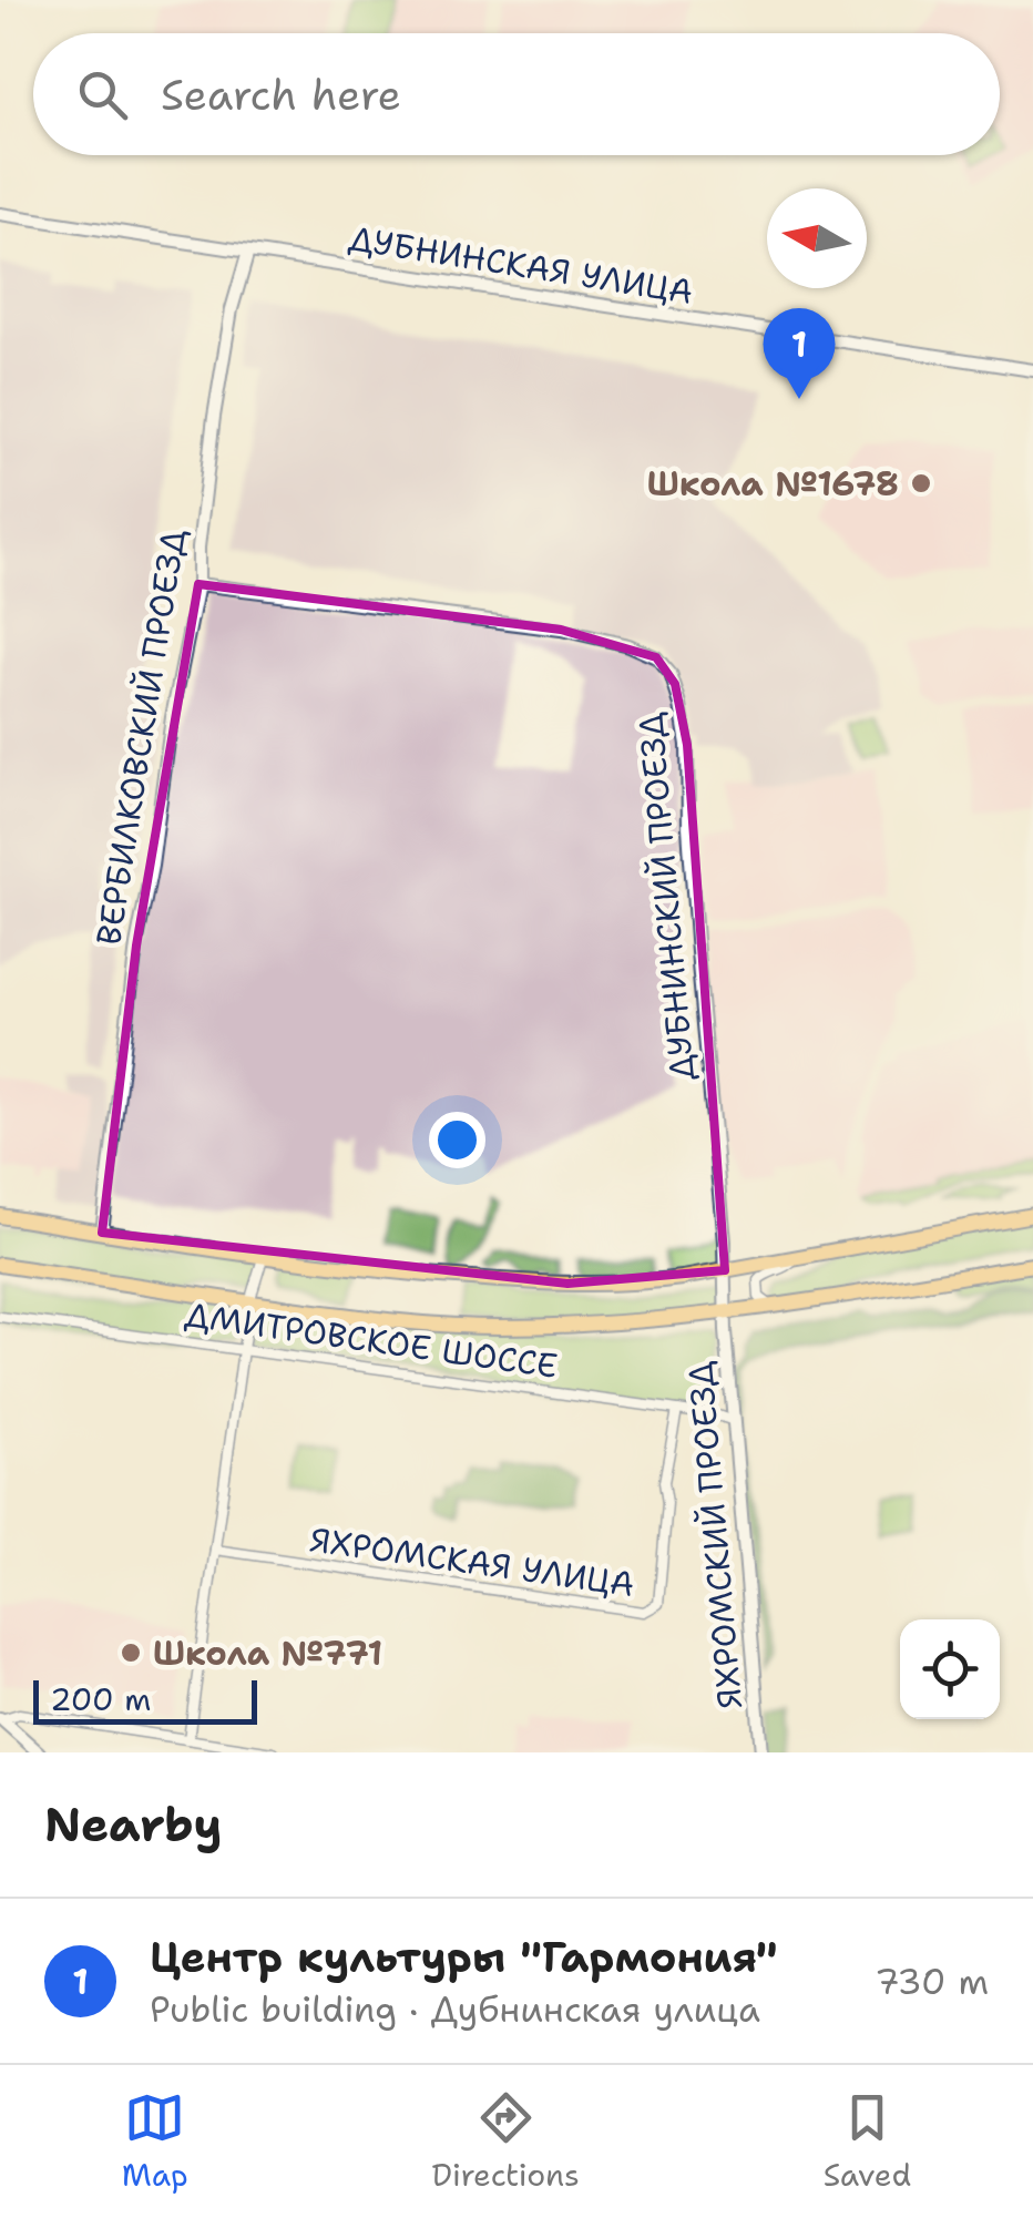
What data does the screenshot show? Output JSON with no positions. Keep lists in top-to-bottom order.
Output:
{
  "streets": {
    "main road": ["ДМИТРОВСКОЕ ШОССЕ"],
    "street": [
      "ДУБНИНСКАЯ УЛИЦА",
      "ВЕРБИЛКОВСКИЙ ПРОЕЗД",
      "ДУБНИНСКИЙ ПРОЕЗД",
      "ЯХРОМСКИЙ ПРОЕЗД",
      "ЯХРОМСКАЯ УЛИЦА"
    ]
  },
  "crossings": [
    ["ДУБНИНСКАЯ УЛИЦА", "ВЕРБИЛКОВСКИЙ ПРОЕЗД"],
    ["ВЕРБИЛКОВСКИЙ ПРОЕЗД", "ДУБНИНСКИЙ ПРОЕЗД"],
    ["ВЕРБИЛКОВСКИЙ ПРОЕЗД", "ДМИТРОВСКОЕ ШОССЕ"],
    ["ДУБНИНСКИЙ ПРОЕЗД", "ДМИТРОВСКОЕ ШОССЕ"],
    ["ДМИТРОВСКОЕ ШОССЕ", "ЯХРОМСКИЙ ПРОЕЗД"],
    ["ДМИТРОВСКОЕ ШОССЕ", "ЯХРОМСКАЯ УЛИЦА"]
  ],
  "places": ["Школа №1678", "Школа №771"],
  "scale_bar": "200 m",
  "north": "left",
  "page": {
    "search": "Search here",
    "pins": "1",
    "scale": "200 m",
    "heading": "Nearby",
    "list": [
      {
        "mark": "1",
        "name": "Центр культуры \"Гармония\"",
        "note": "Public building · Дубнинская улица",
        "value": "730 m"
      }
    ],
    "nav": ["Map", "Directions", "Saved"]
  }
}
